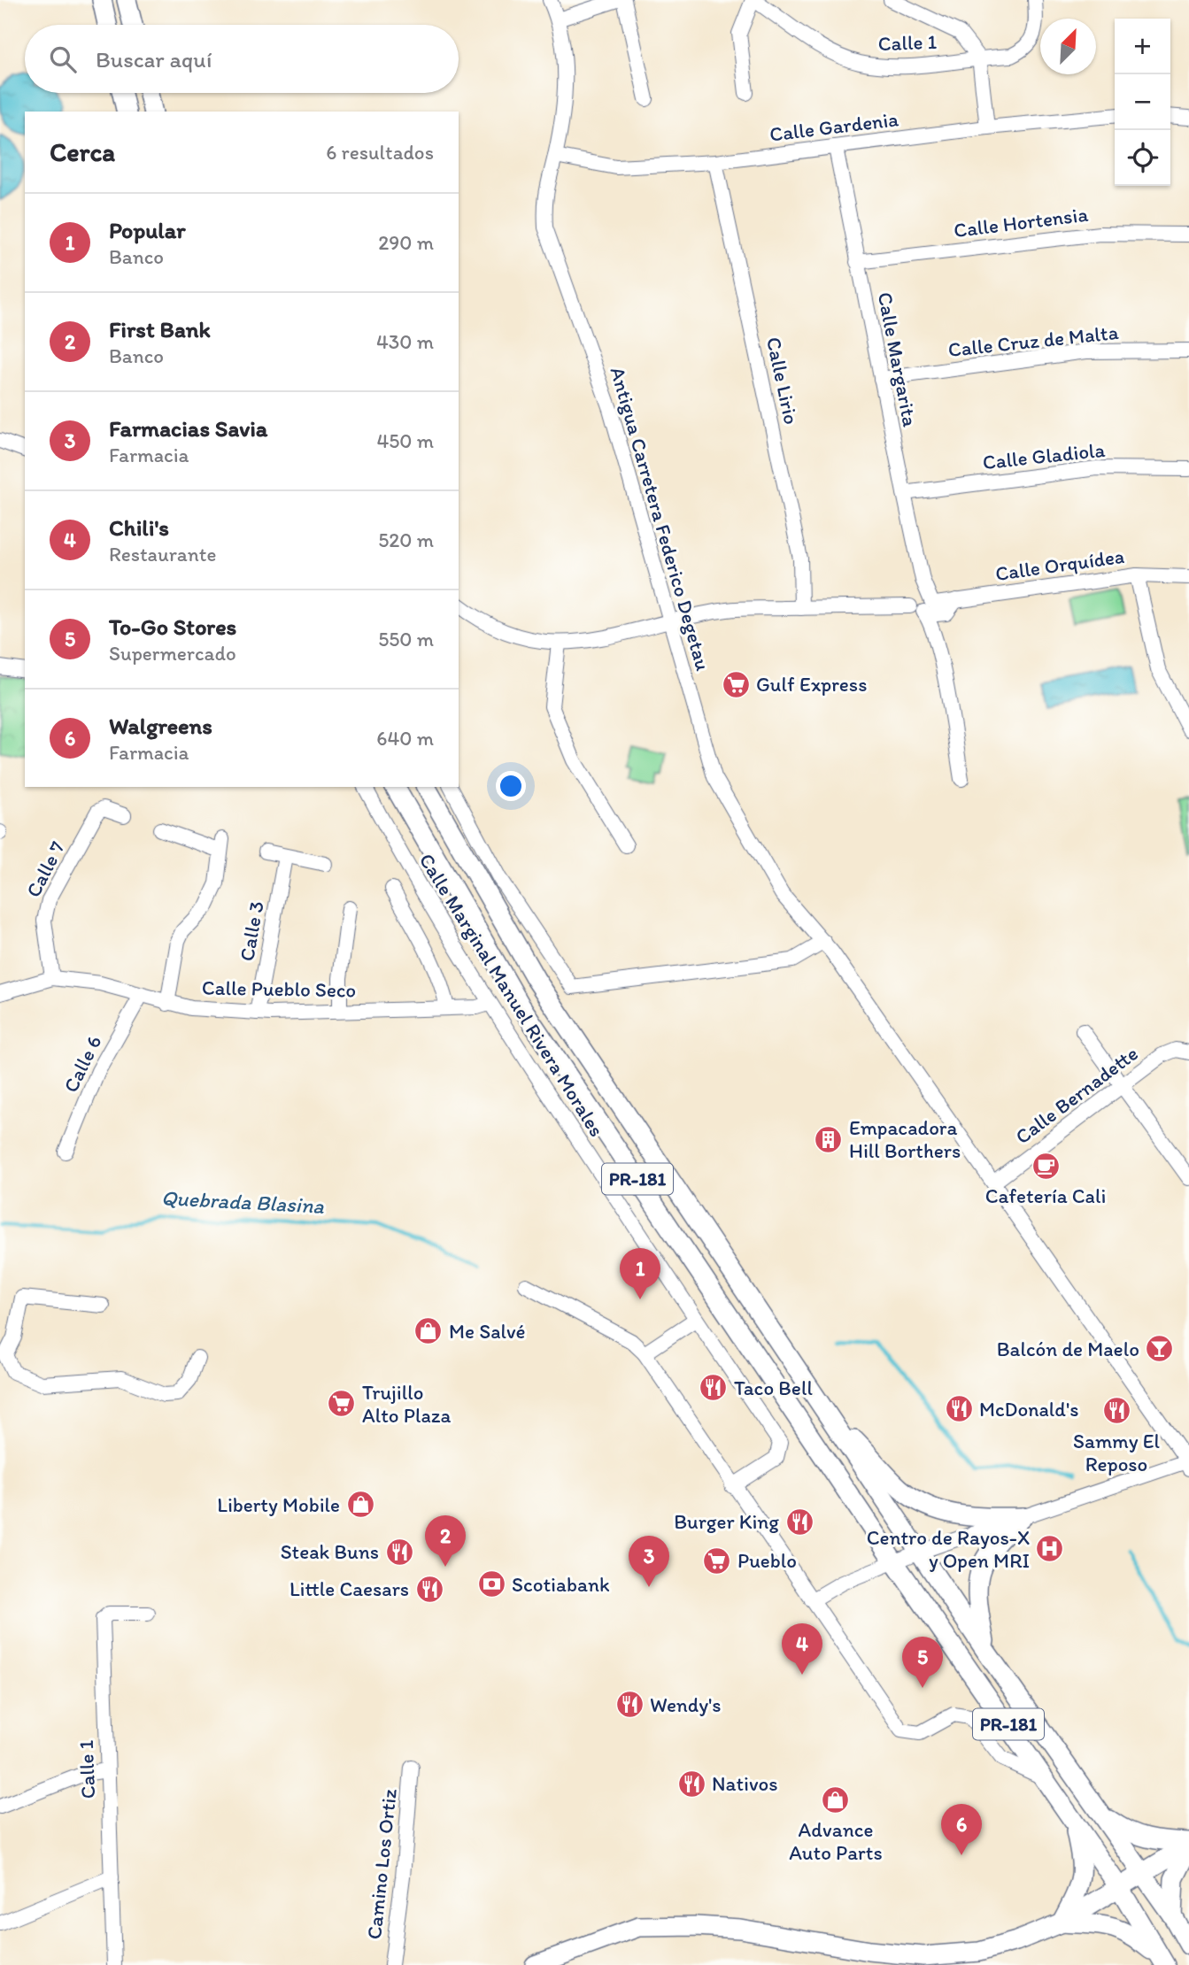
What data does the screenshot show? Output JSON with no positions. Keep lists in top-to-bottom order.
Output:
{
  "streets": {
    "main road": ["PR-181"],
    "street": [
      "Calle 1",
      "Calle Gardenia",
      "Calle Hortensia",
      "Calle Cruz de Malta",
      "Calle Margarita",
      "Calle Lirio",
      "Calle Gladiola",
      "Antigua Carretera Federico Degetau",
      "Calle Orquídea",
      "Calle 7",
      "Calle 3",
      "Calle Pueblo Seco",
      "Calle Marginal Manuel Rivera Morales",
      "Calle 6",
      "Calle Bernadette",
      "Camino Los Ortiz"
    ]
  },
  "crossings": [
    ["Calle Gardenia", "Calle Margarita"],
    ["Calle Gardenia", "Calle Lirio"],
    ["Calle Gardenia", "Antigua Carretera Federico Degetau"],
    ["Calle Hortensia", "Calle Margarita"],
    ["Calle Cruz de Malta", "Calle Margarita"],
    ["Calle Margarita", "Calle Gladiola"],
    ["Calle Margarita", "Calle Orquídea"],
    ["Antigua Carretera Federico Degetau", "Calle Bernadette"],
    ["Calle 7", "Calle Pueblo Seco"],
    ["Calle 3", "Calle Pueblo Seco"],
    ["Calle Pueblo Seco", "Calle Marginal Manuel Rivera Morales"],
    ["Calle Pueblo Seco", "Calle 6"]
  ],
  "water": ["Quebrada Blasina"],
  "places": {
    "supermarket": ["Gulf Express", "Trujillo Alto Plaza", "Pueblo"],
    "building": ["Empacadora Hill Borthers"],
    "cafe": ["Cafetería Cali"],
    "shop": ["Me Salvé", "Liberty Mobile", "Advance Auto Parts"],
    "bar": ["Balcón de Maelo"],
    "restaurant": [
      "Taco Bell",
      "McDonald's",
      "Sammy El Reposo",
      "Burger King",
      "Steak Buns",
      "Little Caesars",
      "Wendy's",
      "Nativos"
    ],
    "hospital": ["Centro de Rayos-X y Open MRI"],
    "bank": ["Scotiabank"]
  },
  "north": "top right",
  "page": {
    "map_buttons": ["+", "−"],
    "search": "Buscar aquí",
    "heading": ["Cerca", "6 resultados"],
    "list": [
      {
        "mark": "1",
        "name": "Popular",
        "note": "Banco",
        "value": "290 m"
      },
      {
        "mark": "2",
        "name": "First Bank",
        "note": "Banco",
        "value": "430 m"
      },
      {
        "mark": "3",
        "name": "Farmacias Savia",
        "note": "Farmacia",
        "value": "450 m"
      },
      {
        "mark": "4",
        "name": "Chili's",
        "note": "Restaurante",
        "value": "520 m"
      },
      {
        "mark": "5",
        "name": "To-Go Stores",
        "note": "Supermercado",
        "value": "550 m"
      },
      {
        "mark": "6",
        "name": "Walgreens",
        "note": "Farmacia",
        "value": "640 m"
      }
    ],
    "pins": [
      "1",
      "2",
      "3",
      "4",
      "5",
      "6"
    ]
  }
}
